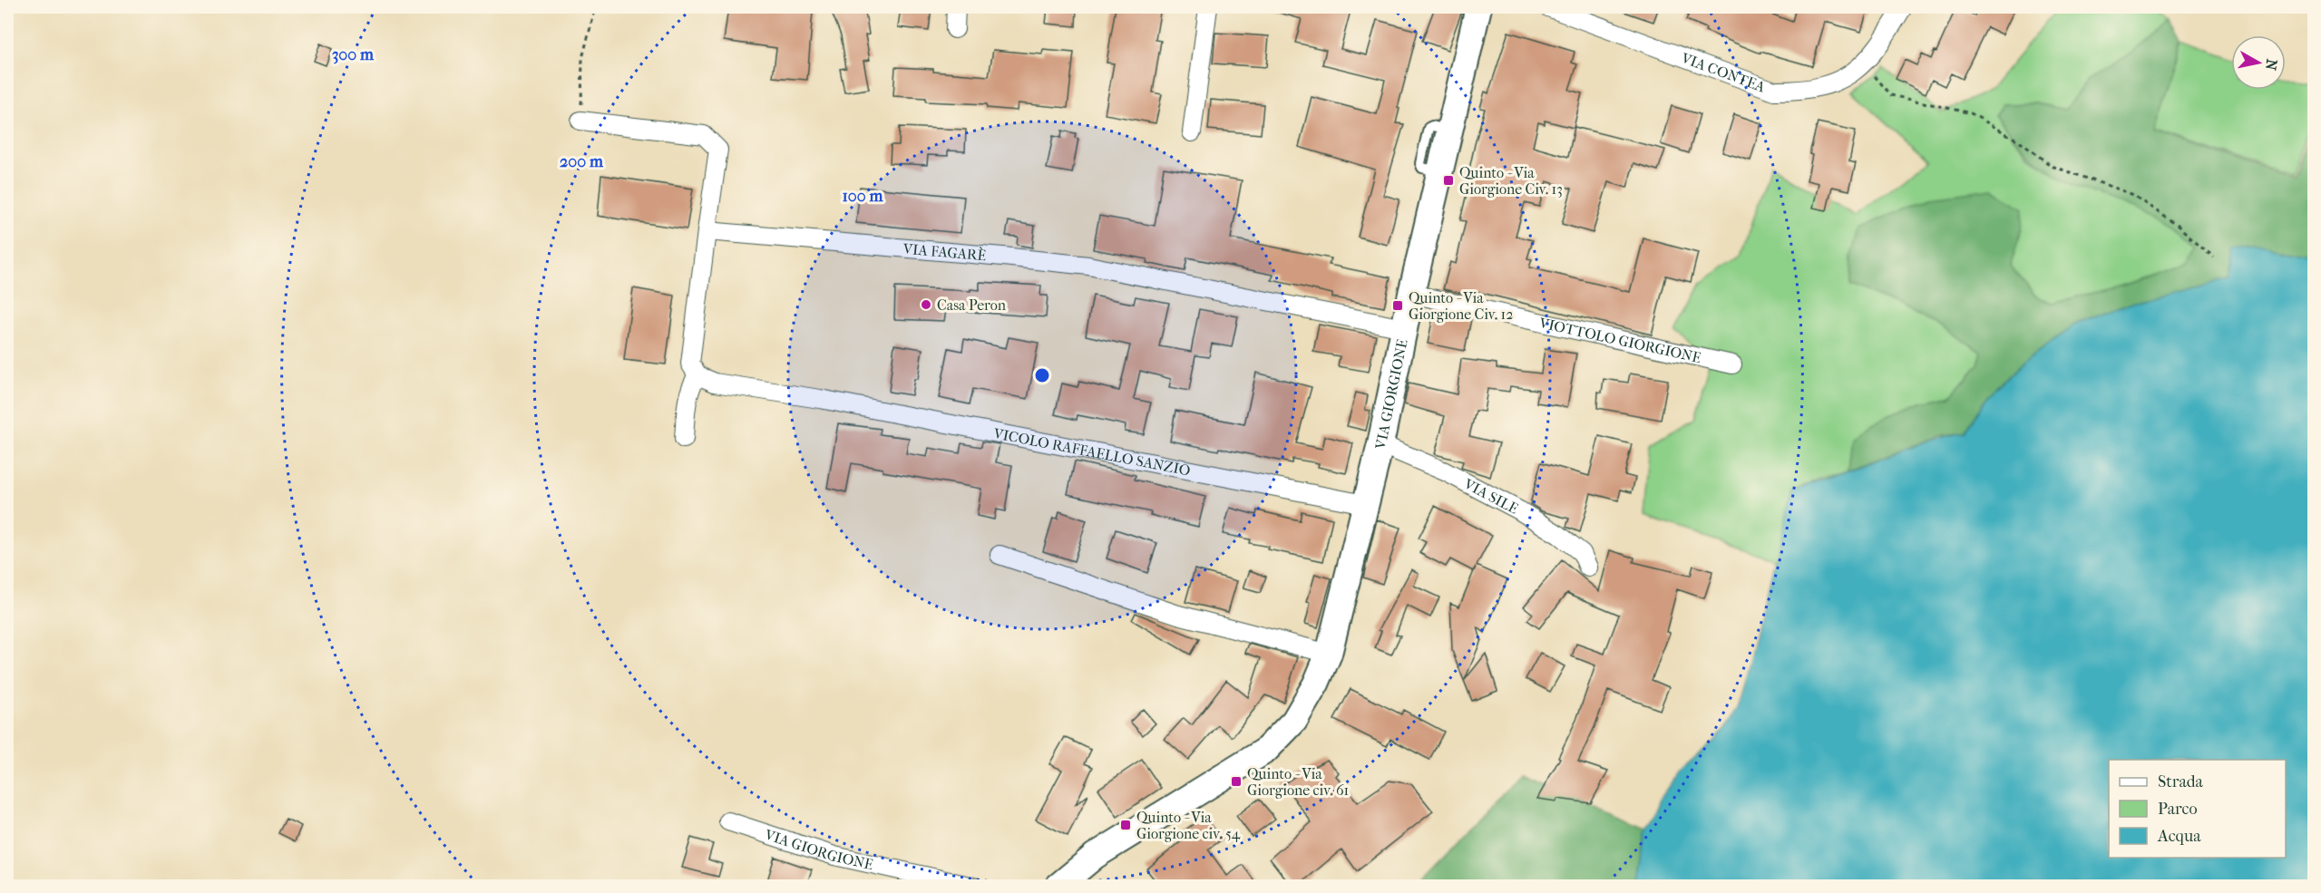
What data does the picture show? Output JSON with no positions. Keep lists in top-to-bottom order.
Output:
{
  "streets": {
    "street": [
      "VIA CONTEA",
      "VIA FAGARÈ",
      "VIOTTOLO GIORGIONE",
      "VIA GIORGIONE",
      "VICOLO RAFFAELLO SANZIO",
      "VIA SILE"
    ]
  },
  "crossings": [
    ["VIA FAGARÈ", "VIA GIORGIONE"],
    ["VIOTTOLO GIORGIONE", "VIA GIORGIONE"],
    ["VIA GIORGIONE", "VICOLO RAFFAELLO SANZIO"],
    ["VIA GIORGIONE", "VIA SILE"]
  ],
  "places": {
    "transit": [
      "Quinto - Via Giorgione Civ. 13",
      "Quinto - Via Giorgione Civ. 12",
      "Quinto - Via Giorgione civ. 61",
      "Quinto - Via Giorgione civ. 54"
    ],
    "other": ["Casa Peron"]
  },
  "legend": ["Strada", "Parco", "Acqua"],
  "north": "right",
  "rings": ["300 m", "200 m", "100 m"]
}
